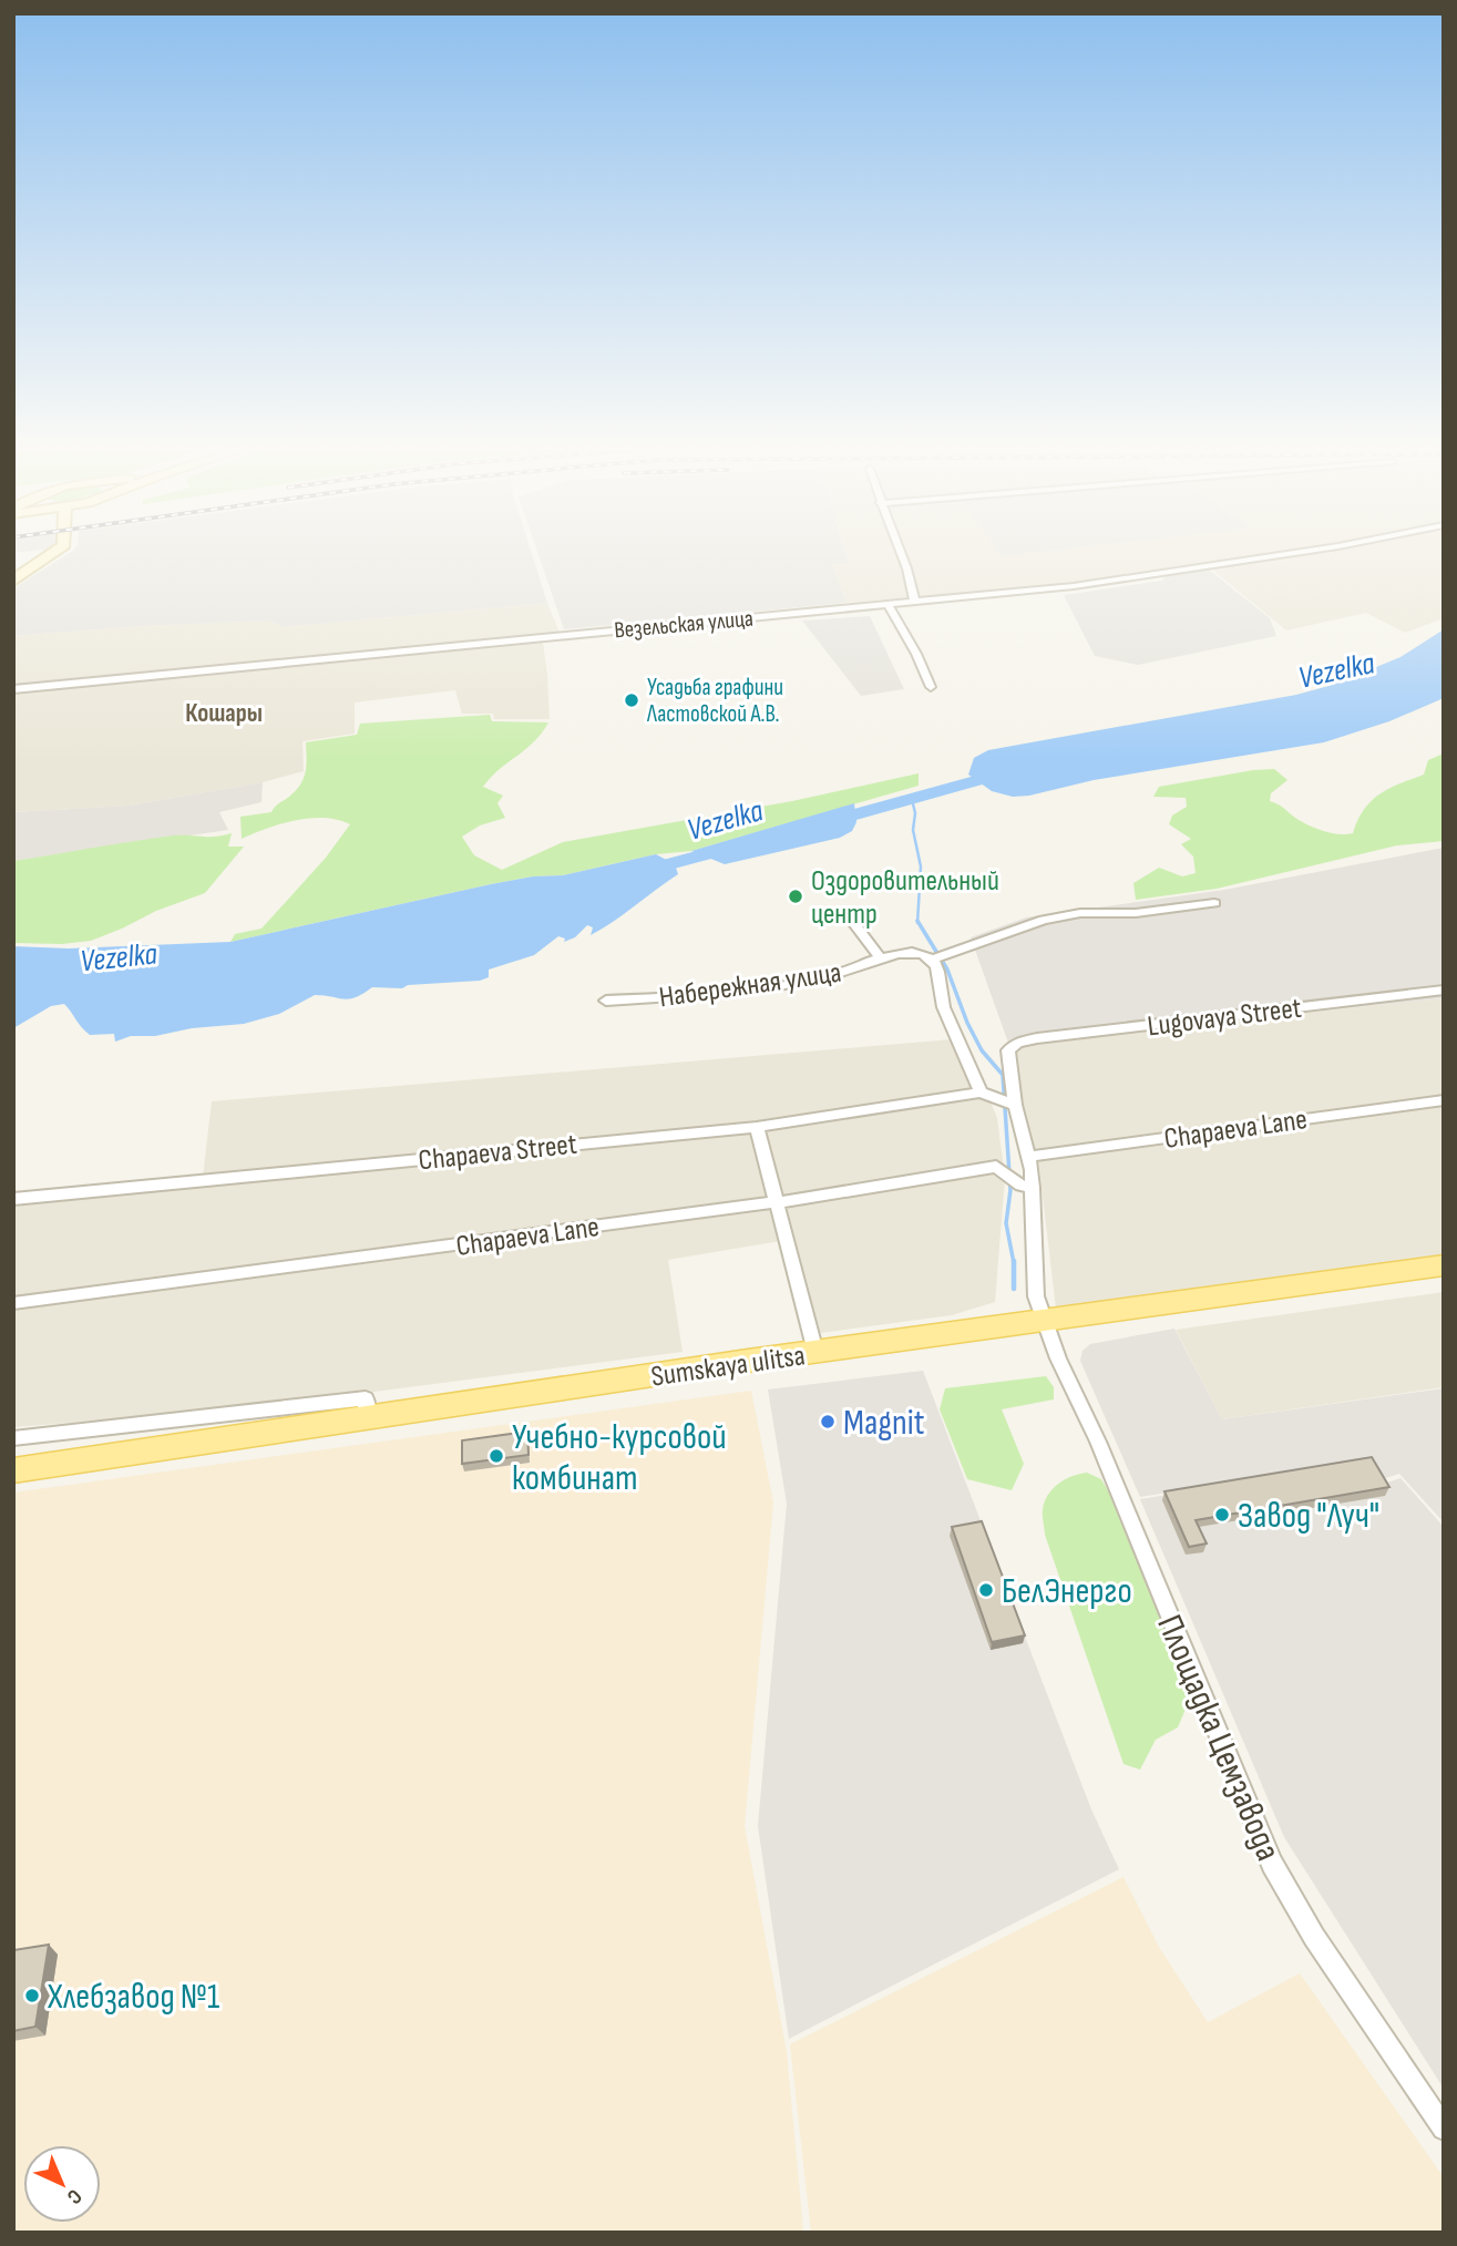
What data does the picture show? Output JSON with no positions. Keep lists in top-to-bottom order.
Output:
{
  "streets": {
    "main road": ["Sumskaya ulitsa"],
    "street": [
      "Везельская улица",
      "Набережная улица",
      "Lugovaya Street",
      "Chapaeva Lane",
      "Chapaeva Street",
      "Площадка Цемзавода"
    ]
  },
  "crossings": [
    ["Sumskaya ulitsa", "Площадка Цемзавода"]
  ],
  "districts": ["Кошары"],
  "water": ["Vezelka"],
  "places": [
    "Усадьба графини Ластовской А.В.",
    "Оздоровительный центр",
    "Magnit",
    "Учебно-курсовой комбинат",
    "Завод \"Луч\"",
    "БелЭнерго",
    "Хлебзавод №1"
  ],
  "north": "bottom right"
}
